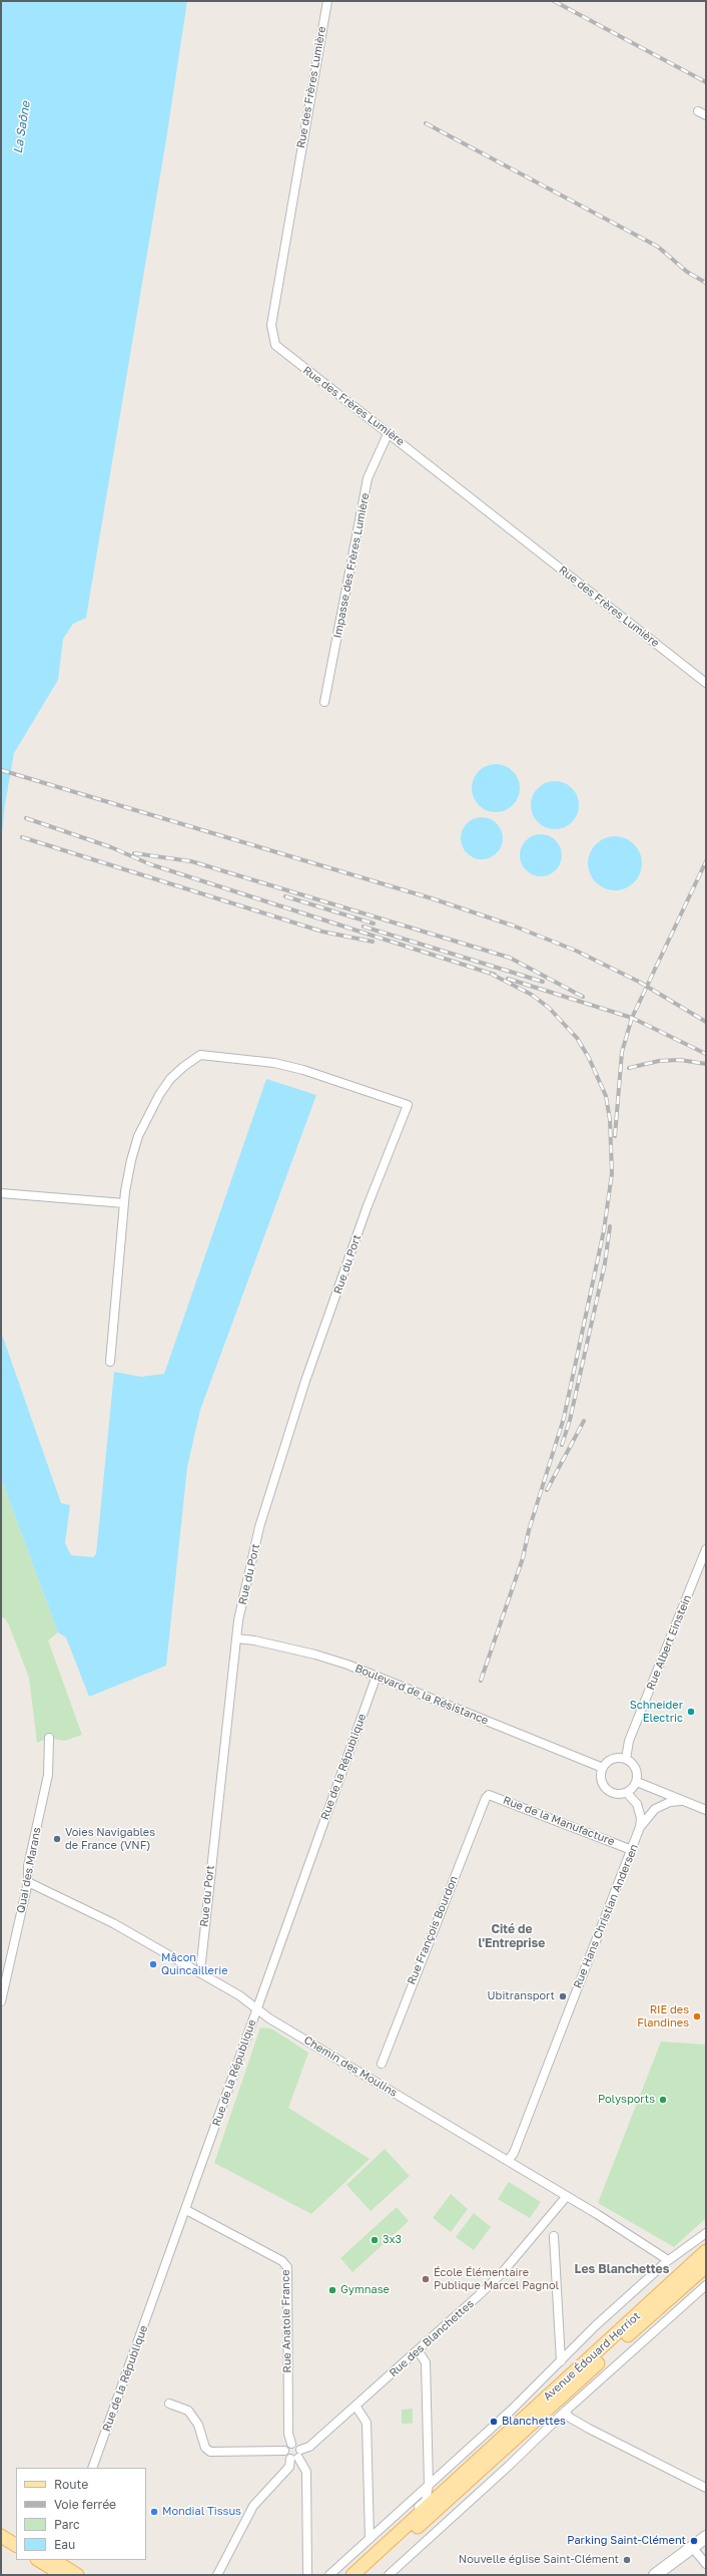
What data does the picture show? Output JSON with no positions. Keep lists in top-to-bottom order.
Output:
{
  "streets": {
    "main road": ["Avenue Édouard Herriot"],
    "street": [
      "Rue des Frères Lumière",
      "Impasse des Frères Lumière",
      "Rue du Port",
      "Rue Albert Einstein",
      "Boulevard de la Résistance",
      "Rue de la République",
      "Rue de la Manufacture",
      "Quai des Marans",
      "Rue Hans Christian Andersen",
      "Rue François Bourdon",
      "Chemin des Moulins",
      "Rue Anatole France",
      "Rue des Blanchettes"
    ]
  },
  "crossings": [
    ["Rue des Frères Lumière", "Impasse des Frères Lumière"],
    ["Rue du Port", "Boulevard de la Résistance"],
    ["Rue Albert Einstein", "Boulevard de la Résistance"],
    ["Rue Albert Einstein", "Rue Hans Christian Andersen"],
    ["Boulevard de la Résistance", "Rue de la République"],
    ["Boulevard de la Résistance", "Rue Hans Christian Andersen"],
    ["Rue de la République", "Chemin des Moulins"],
    ["Rue de la République", "Rue Anatole France"],
    ["Rue de la Manufacture", "Rue Hans Christian Andersen"],
    ["Rue de la Manufacture", "Rue François Bourdon"],
    ["Quai des Marans", "Chemin des Moulins"],
    ["Rue Hans Christian Andersen", "Chemin des Moulins"],
    ["Chemin des Moulins", "Rue des Blanchettes"]
  ],
  "districts": ["Cité de l'Entreprise", "Les Blanchettes"],
  "water": ["La Saône"],
  "places": [
    "Schneider Electric",
    "Voies Navigables de France (VNF)",
    "Mâcon Quincaillerie",
    "Ubitransport",
    "RIE des Flandines",
    "Polysports",
    "3x3",
    "École Élémentaire Publique Marcel Pagnol",
    "Gymnase",
    "Blanchettes",
    "Mondial Tissus",
    "Parking Saint-Clément",
    "Nouvelle église Saint-Clément"
  ],
  "legend": [
    "Route",
    "Voie ferrée",
    "Parc",
    "Eau"
  ]
}
